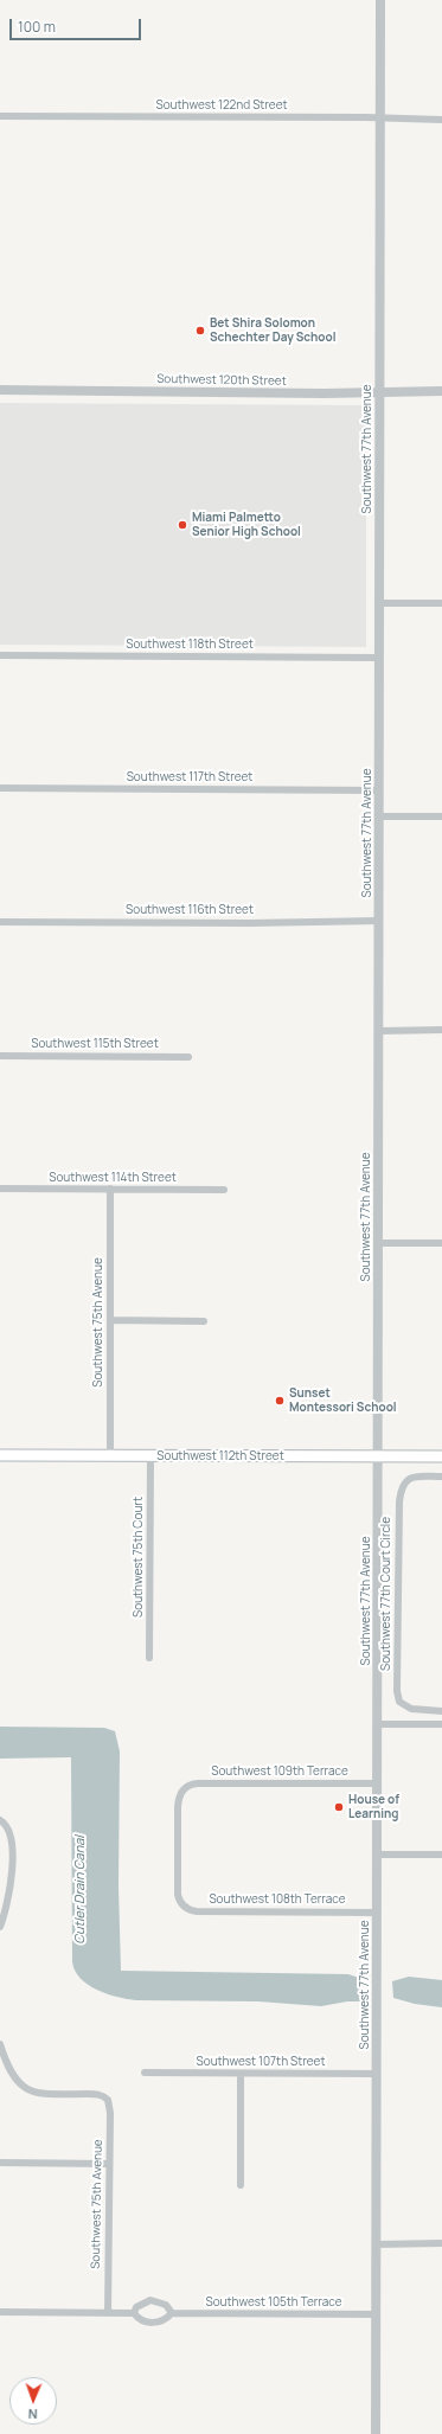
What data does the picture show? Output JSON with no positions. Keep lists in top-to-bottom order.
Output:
{
  "streets": {
    "main road": ["Southwest 112th Street"],
    "street": [
      "Southwest 122nd Street",
      "Southwest 120th Street",
      "Southwest 77th Avenue",
      "Southwest 118th Street",
      "Southwest 117th Street",
      "Southwest 116th Street",
      "Southwest 115th Street",
      "Southwest 114th Street",
      "Southwest 75th Avenue",
      "Southwest 75th Court",
      "Southwest 77th Court Circle",
      "Southwest 109th Terrace",
      "Southwest 108th Terrace",
      "Southwest 107th Street",
      "Southwest 105th Terrace"
    ]
  },
  "crossings": [
    ["Southwest 122nd Street", "Southwest 77th Avenue"],
    ["Southwest 120th Street", "Southwest 77th Avenue"],
    ["Southwest 77th Avenue", "Southwest 118th Street"],
    ["Southwest 77th Avenue", "Southwest 117th Street"],
    ["Southwest 77th Avenue", "Southwest 116th Street"],
    ["Southwest 77th Avenue", "Southwest 112th Street"],
    ["Southwest 77th Avenue", "Southwest 109th Terrace"],
    ["Southwest 77th Avenue", "Southwest 108th Terrace"],
    ["Southwest 77th Avenue", "Southwest 107th Street"],
    ["Southwest 77th Avenue", "Southwest 105th Terrace"],
    ["Southwest 114th Street", "Southwest 75th Avenue"],
    ["Southwest 75th Avenue", "Southwest 112th Street"],
    ["Southwest 75th Avenue", "Southwest 105th Terrace"],
    ["Southwest 112th Street", "Southwest 75th Court"],
    ["Southwest 109th Terrace", "Southwest 108th Terrace"]
  ],
  "water": ["Cutler Drain Canal"],
  "places": [
    "Bet Shira Solomon Schechter Day School",
    "Miami Palmetto Senior High School",
    "Sunset Montessori School",
    "House of Learning"
  ],
  "scale_bar": "100 m",
  "north": "bottom"
}
